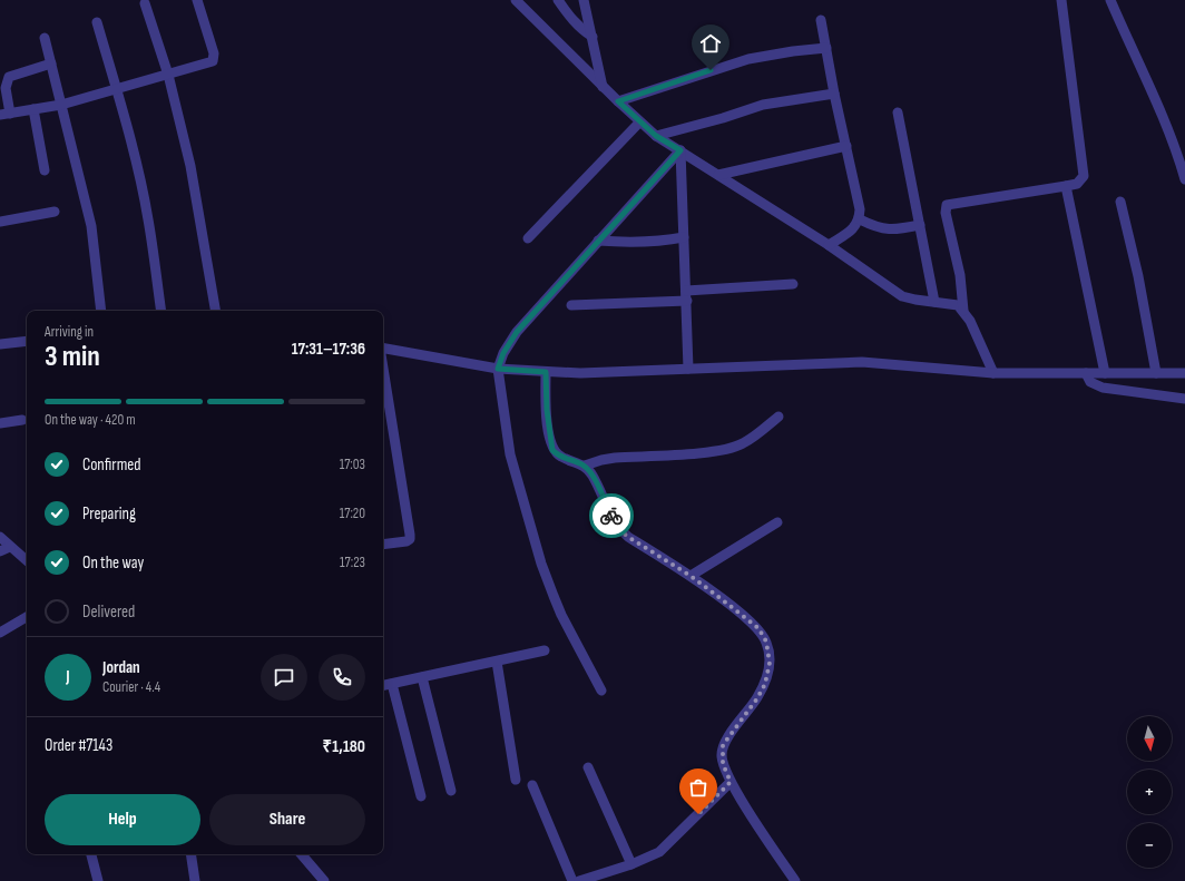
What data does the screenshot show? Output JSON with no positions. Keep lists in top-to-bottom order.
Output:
{
  "north": "bottom",
  "page": {
    "heading": ["3 min", "Arriving in", "17:31–17:36"],
    "panel": [
      "Jordan",
      "Courier · 4.4",
      "Order #7143",
      "₹1,180"
    ],
    "bar": "On the way · 420 m",
    "list": [
      ["Confirmed", "17:03"],
      ["Preparing", "17:20"],
      ["On the way", "17:23"],
      "Delivered"
    ],
    "round": "J",
    "map_buttons": ["+", "−"],
    "buttons": ["Help", "Share"]
  }
}
